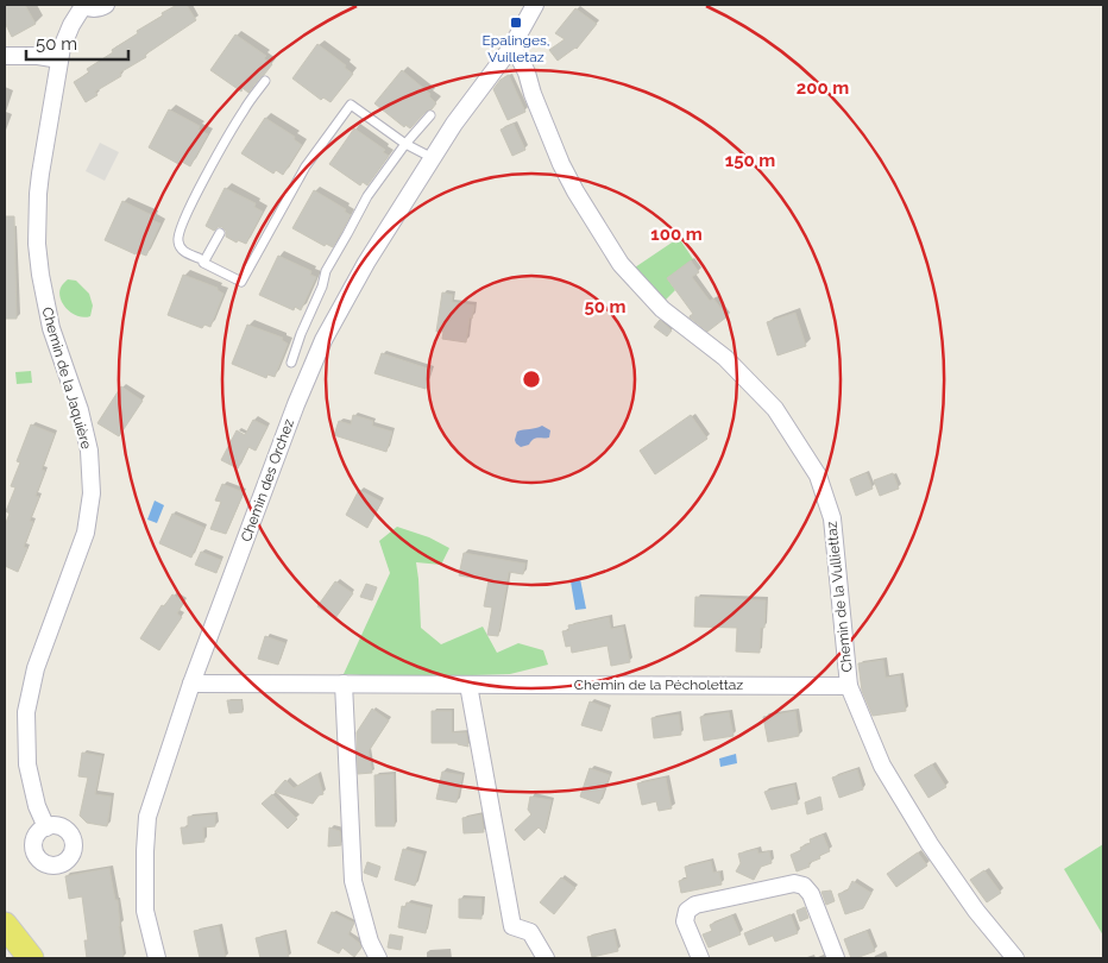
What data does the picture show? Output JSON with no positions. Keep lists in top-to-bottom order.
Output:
{
  "streets": {
    "street": [
      "Chemin de la Jaquière",
      "Chemin des Orchez",
      "Chemin de la Vulliettaz",
      "Chemin de la Pécholettaz"
    ]
  },
  "crossings": [
    ["Chemin des Orchez", "Chemin de la Vulliettaz"],
    ["Chemin des Orchez", "Chemin de la Pécholettaz"],
    ["Chemin de la Vulliettaz", "Chemin de la Pécholettaz"]
  ],
  "places": {
    "transit": ["Epalinges, Vuilletaz"]
  },
  "scale_bar": "50 m",
  "rings": [
    "200 m",
    "150 m",
    "100 m",
    "50 m"
  ]
}
